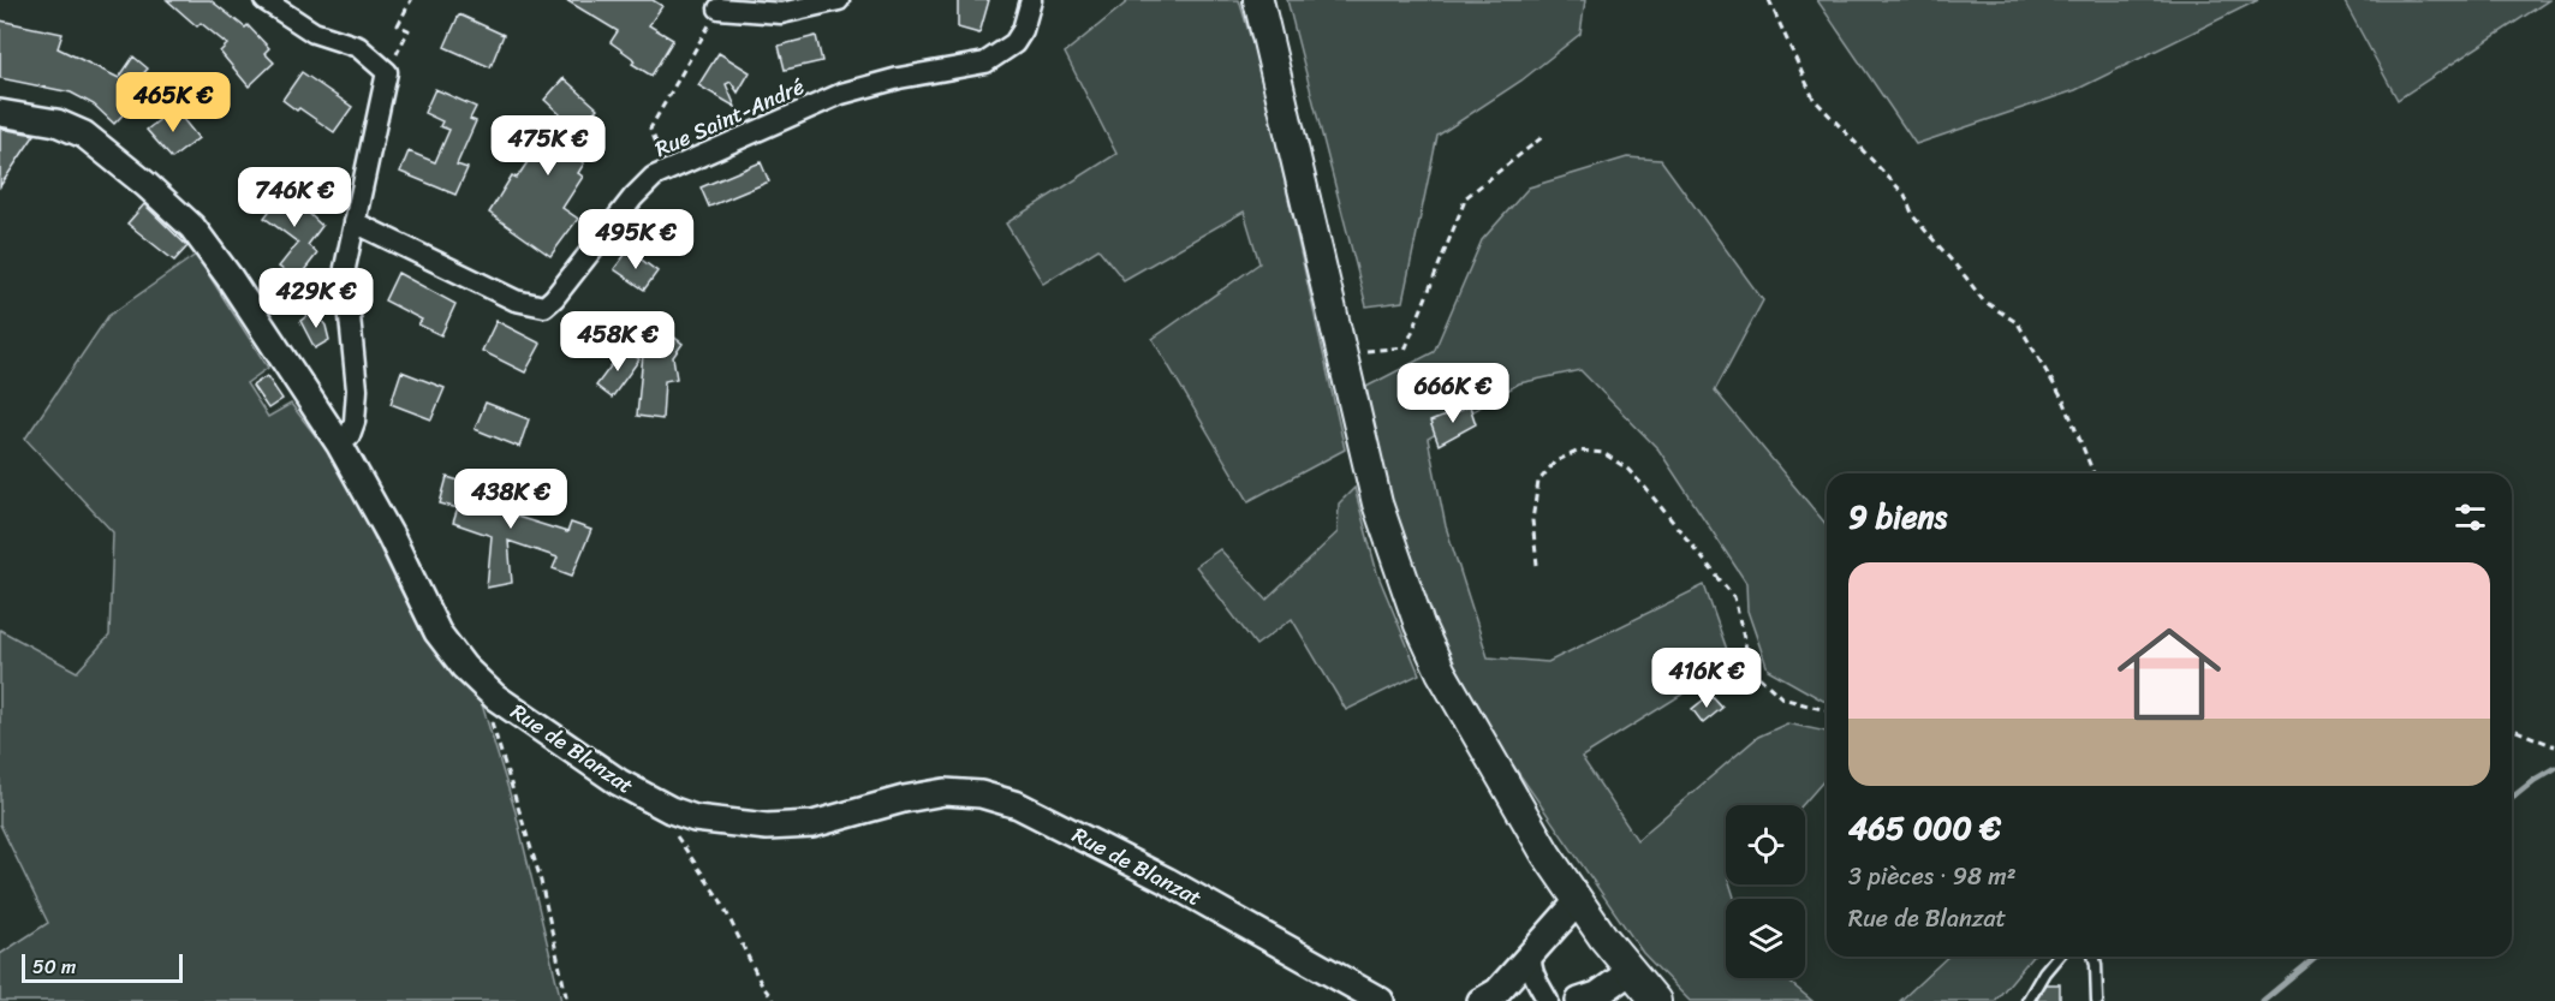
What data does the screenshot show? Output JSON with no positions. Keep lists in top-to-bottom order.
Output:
{
  "streets": {
    "street": ["Rue Saint-André", "Rue de Blanzat"]
  },
  "scale_bar": "50 m",
  "page": {
    "price": [
      "465K €",
      "475K €",
      "746K €",
      "495K €",
      "429K €",
      "458K €",
      "666K €",
      "438K €",
      "416K €"
    ],
    "heading": "9 biens",
    "list": [
      {
        "name": "465 000 €",
        "note": "3 pièces · 98 m² · Rue de Blanzat"
      }
    ],
    "scale": "50 m"
  }
}
